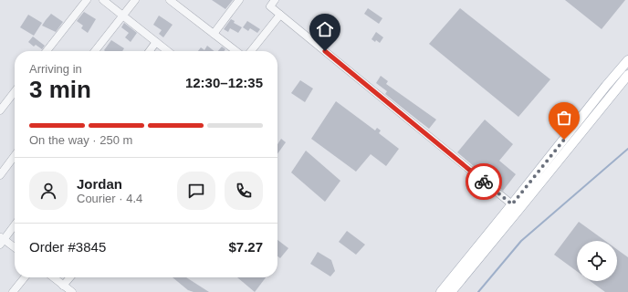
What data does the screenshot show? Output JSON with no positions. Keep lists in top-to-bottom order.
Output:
{
  "page": {
    "heading": ["3 min", "Arriving in", "12:30–12:35"],
    "panel": [
      "Jordan",
      "Courier · 4.4",
      "Order #3845",
      "$7.27"
    ],
    "bar": "On the way · 250 m"
  }
}
